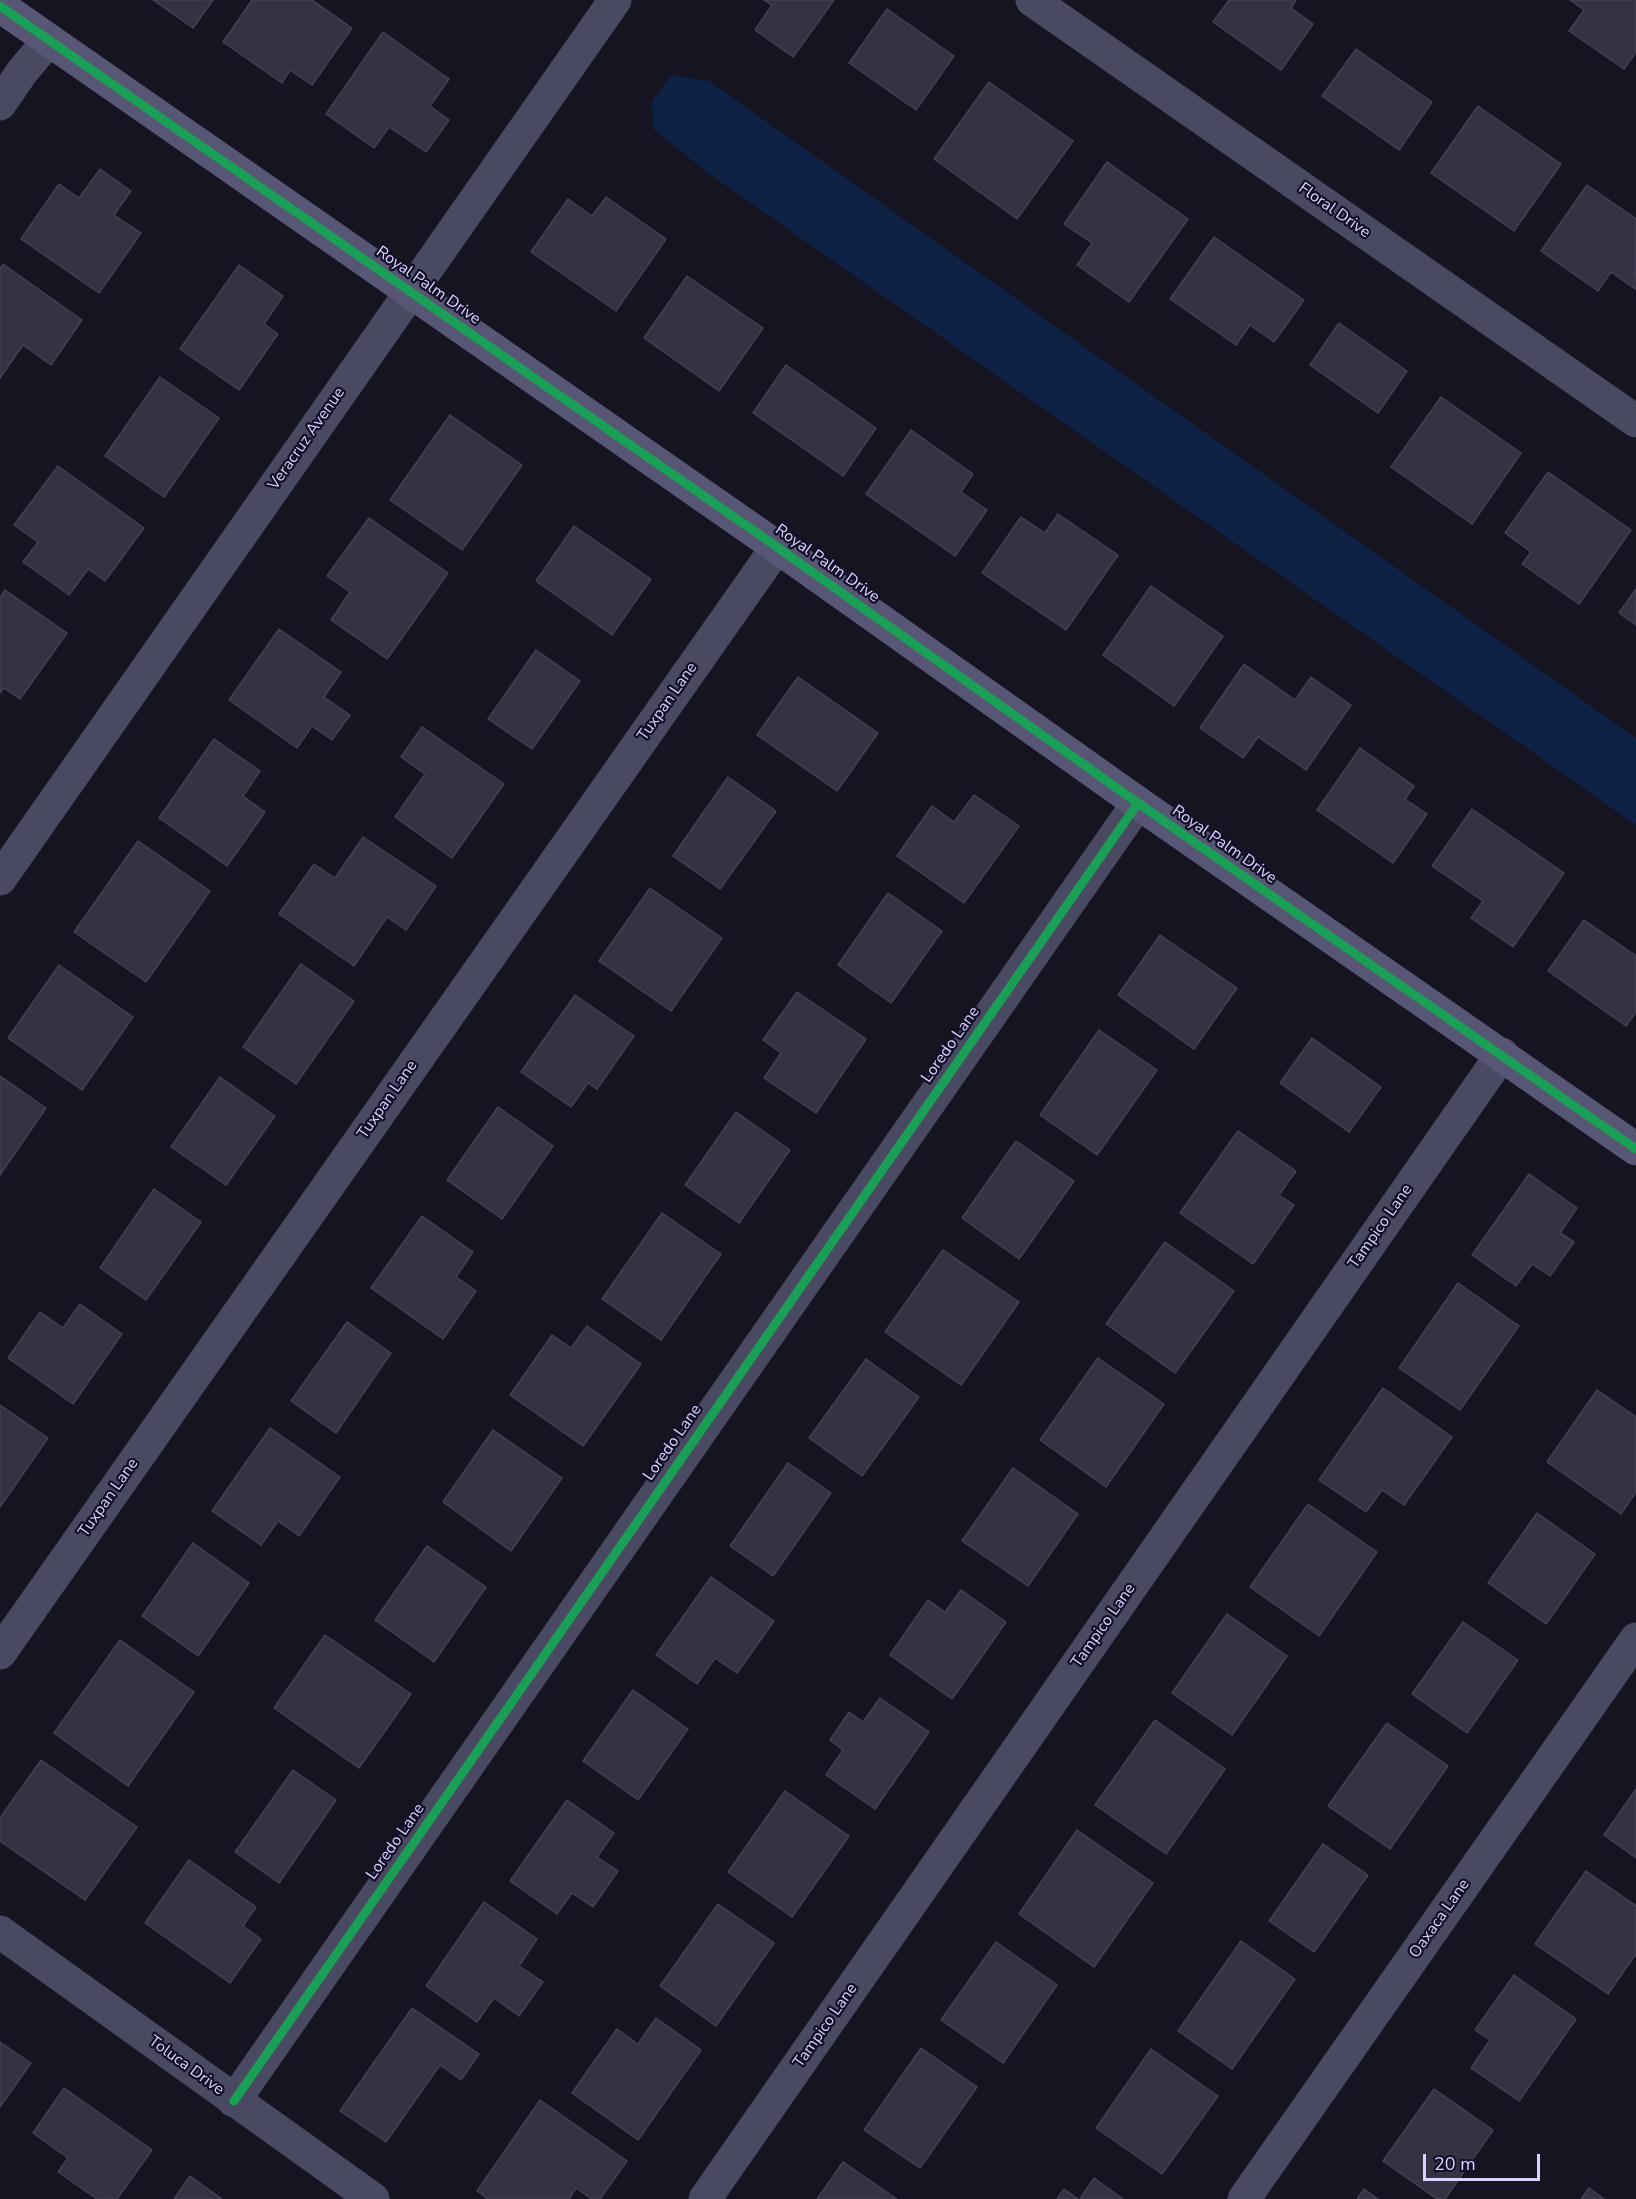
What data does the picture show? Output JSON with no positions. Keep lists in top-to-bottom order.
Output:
{
  "streets": {
    "street": [
      "Floral Drive",
      "Royal Palm Drive",
      "Veracruz Avenue",
      "Tuxpan Lane",
      "Loredo Lane",
      "Tampico Lane",
      "Oaxaca Lane",
      "Toluca Drive"
    ]
  },
  "crossings": [
    ["Royal Palm Drive", "Veracruz Avenue"],
    ["Royal Palm Drive", "Tuxpan Lane"],
    ["Royal Palm Drive", "Loredo Lane"],
    ["Royal Palm Drive", "Tampico Lane"],
    ["Loredo Lane", "Toluca Drive"]
  ],
  "scale_bar": "20 m"
}
